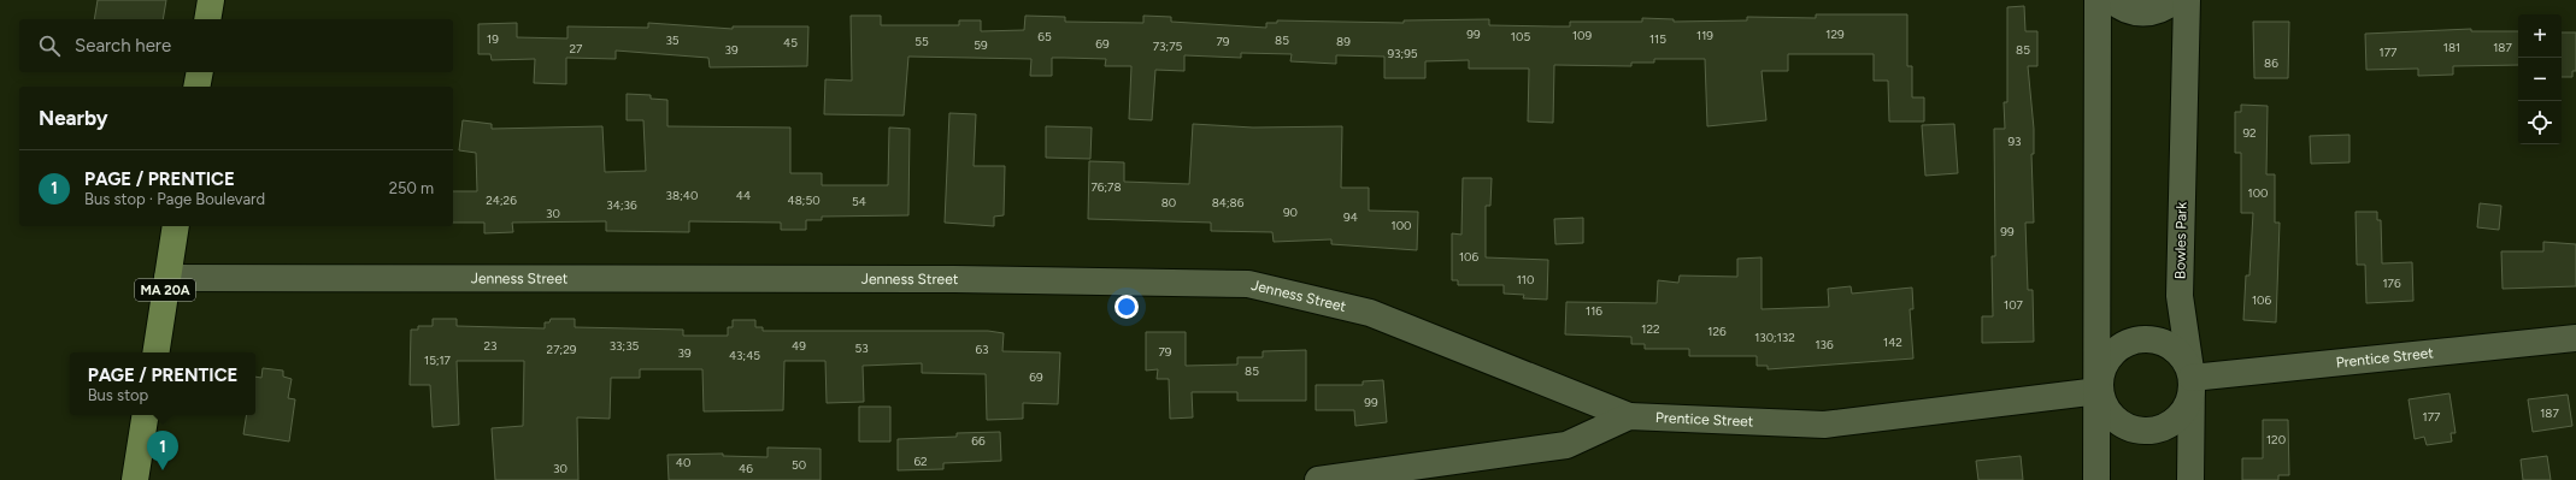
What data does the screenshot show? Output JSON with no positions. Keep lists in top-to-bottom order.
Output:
{
  "streets": {
    "main road": ["MA 20A"],
    "street": ["Bowles Park", "Jenness Street", "Prentice Street"]
  },
  "crossings": [
    ["Bowles Park", "Prentice Street"],
    ["Jenness Street", "MA 20A"],
    ["Jenness Street", "Prentice Street"]
  ],
  "house_numbers": [
    "99",
    "129",
    "109",
    "119",
    "65",
    "105",
    "19",
    "115",
    "35",
    "85",
    "55",
    "79",
    "89",
    "45",
    "69",
    "59",
    "73;75",
    "181",
    "187",
    "27",
    "39",
    "85",
    "177",
    "93;95",
    "86",
    "92",
    "93",
    "76;78",
    "100",
    "38;40",
    "44",
    "24;26",
    "48;50",
    "54",
    "80",
    "84;86",
    "34;36",
    "90",
    "30",
    "94",
    "100",
    "99",
    "106",
    "110",
    "176",
    "106",
    "107",
    "116",
    "122",
    "126",
    "130;132",
    "142",
    "136",
    "23",
    "33;35",
    "49",
    "53",
    "27;29",
    "63",
    "79",
    "39",
    "43;45",
    "15;17",
    "85",
    "69",
    "99",
    "187",
    "177",
    "120",
    "66",
    "62",
    "40",
    "50",
    "30",
    "46"
  ],
  "page": {
    "map_buttons": ["+", "−"],
    "search": "Search here",
    "heading": "Nearby",
    "list": [
      {
        "mark": "1",
        "name": "PAGE / PRENTICE",
        "note": "Bus stop · Page Boulevard",
        "value": "250 m"
      }
    ],
    "popup": ["PAGE / PRENTICE", "Bus stop"],
    "pins": "1"
  }
}
